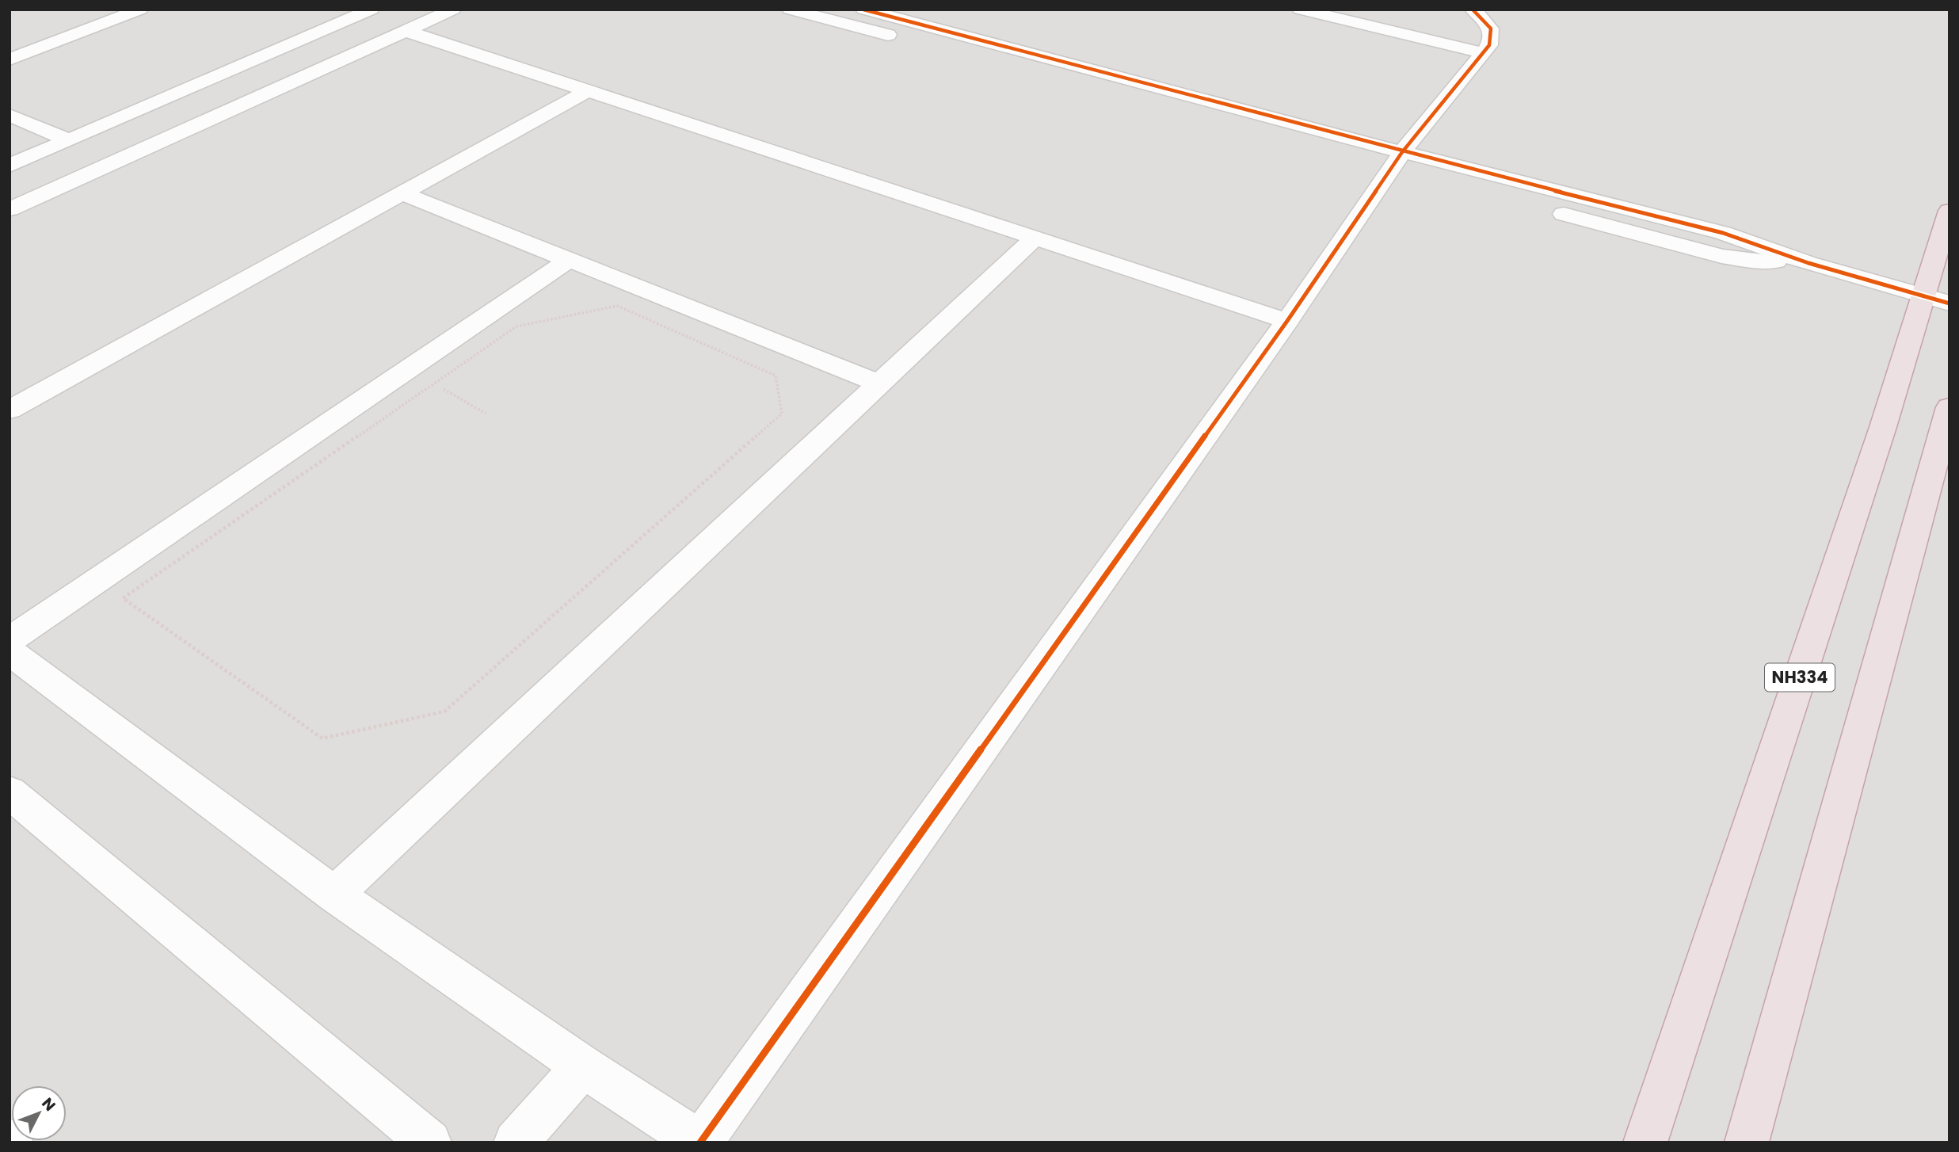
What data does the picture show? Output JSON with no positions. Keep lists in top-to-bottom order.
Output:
{
  "streets": {
    "highway": ["NH334"]
  },
  "north": "top right"
}
